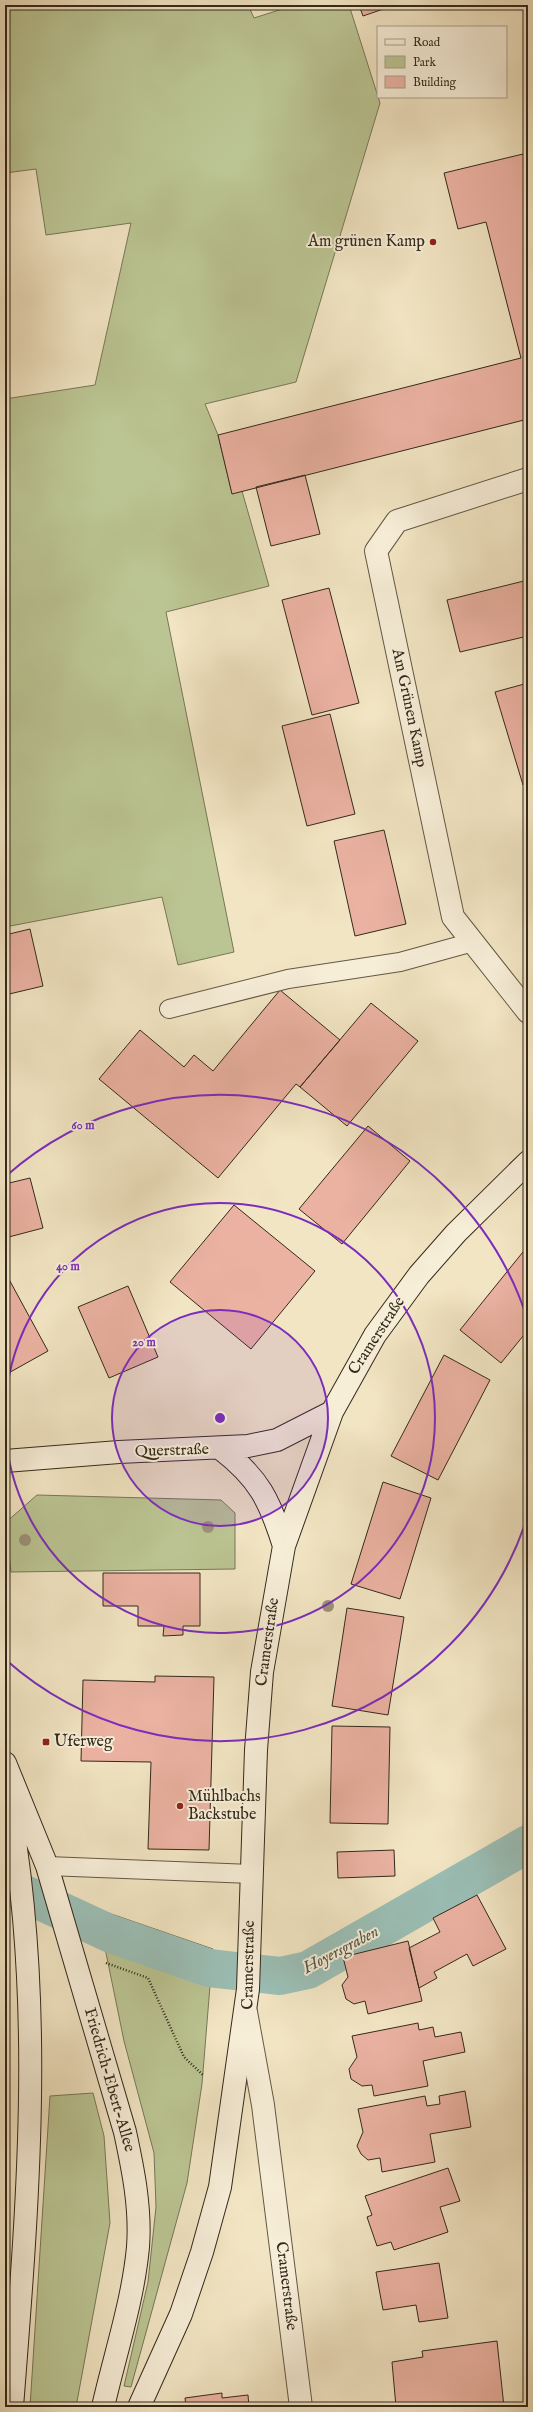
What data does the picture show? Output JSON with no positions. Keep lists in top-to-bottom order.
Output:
{
  "streets": {
    "main road": [
      "Am Grünen Kamp",
      "Cramerstraße",
      "Querstraße",
      "Friedrich-Ebert-Allee"
    ]
  },
  "crossings": [
    ["Cramerstraße", "Querstraße"]
  ],
  "water": ["Hoyersgraben"],
  "places": {
    "other": ["Am grünen Kamp", "Mühlbachs Backstube"],
    "transit": ["Uferweg"]
  },
  "legend": ["Road", "Park", "Building"],
  "rings": ["60 m", "40 m", "20 m"]
}
